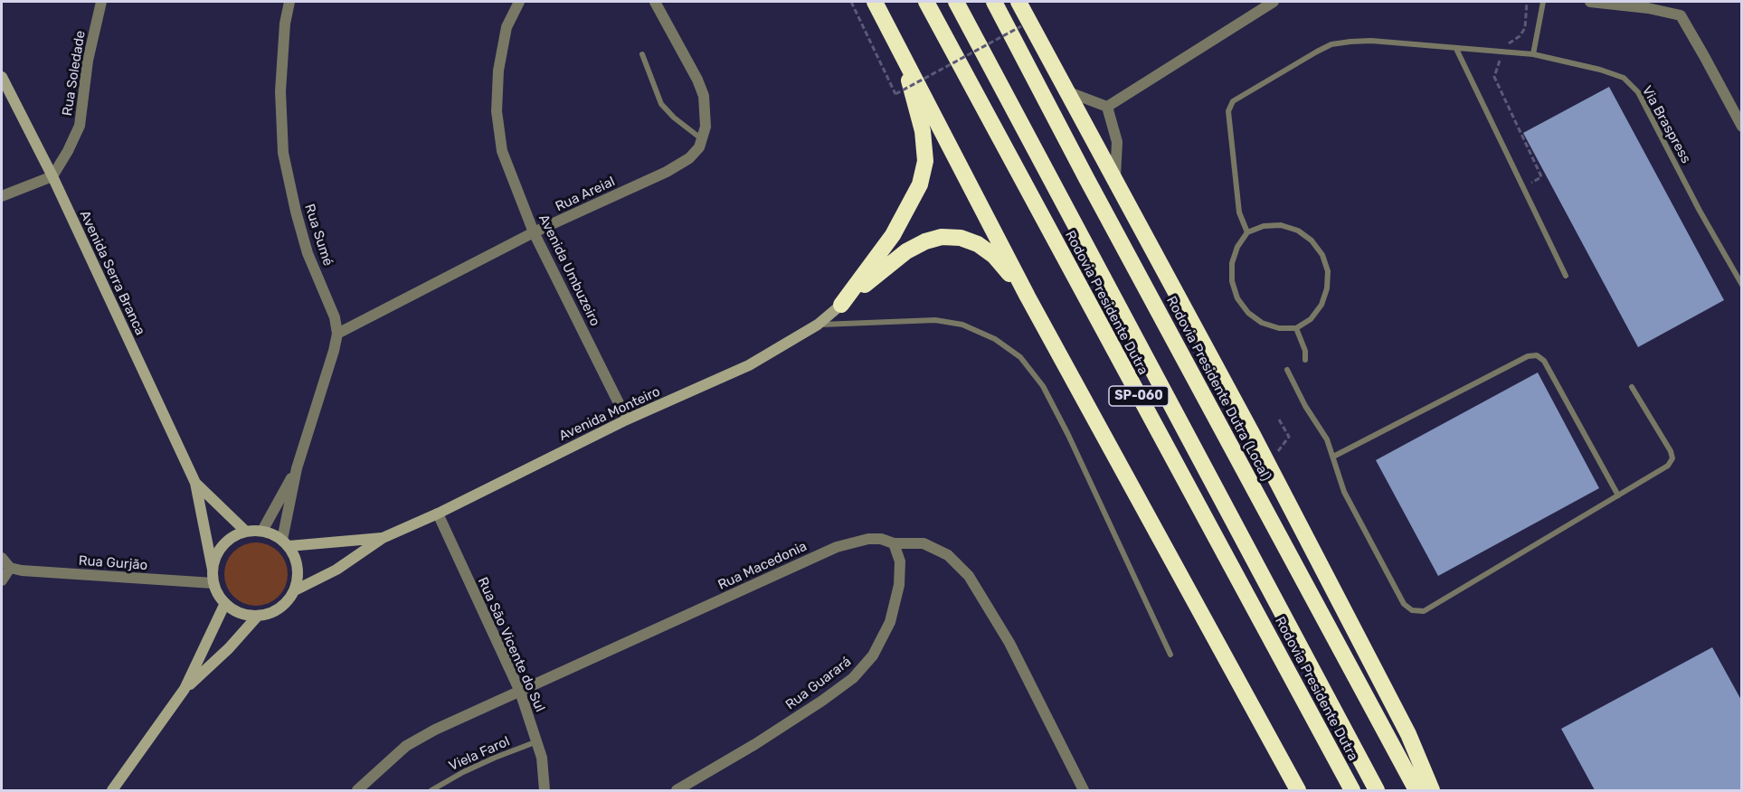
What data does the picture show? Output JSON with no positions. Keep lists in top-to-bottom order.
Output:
{
  "streets": {
    "highway": ["Rodovia Presidente Dutra", "Rodovia Presidente Dutra (Local)", "SP-060"],
    "street": [
      "Rua Soledade",
      "Rua Areial",
      "Rua Sumé",
      "Avenida Umbuzeiro",
      "Avenida Serra Branca",
      "Avenida Monteiro",
      "Rua Gurjão",
      "Rua Macedonia",
      "Rua São Vicente do Sul",
      "Rua Guarará"
    ],
    "lane": ["Via Braspress", "Viela Farol"]
  },
  "crossings": [
    ["Rua Soledade", "Avenida Serra Branca"],
    ["Rua Areial", "Rua Sumé"],
    ["Rua Areial", "Avenida Umbuzeiro"],
    ["Rua Sumé", "Avenida Serra Branca"],
    ["Rua Sumé", "Avenida Monteiro"],
    ["Rua Sumé", "Rua Gurjão"],
    ["Avenida Umbuzeiro", "Avenida Monteiro"],
    ["Avenida Serra Branca", "Avenida Monteiro"],
    ["Avenida Serra Branca", "Rua Gurjão"],
    ["Avenida Monteiro", "Rua Gurjão"],
    ["Avenida Monteiro", "Rua São Vicente do Sul"],
    ["Rua Macedonia", "Rua São Vicente do Sul"],
    ["Rua Macedonia", "Rua Guarará"],
    ["Rua São Vicente do Sul", "Viela Farol"]
  ]
}
